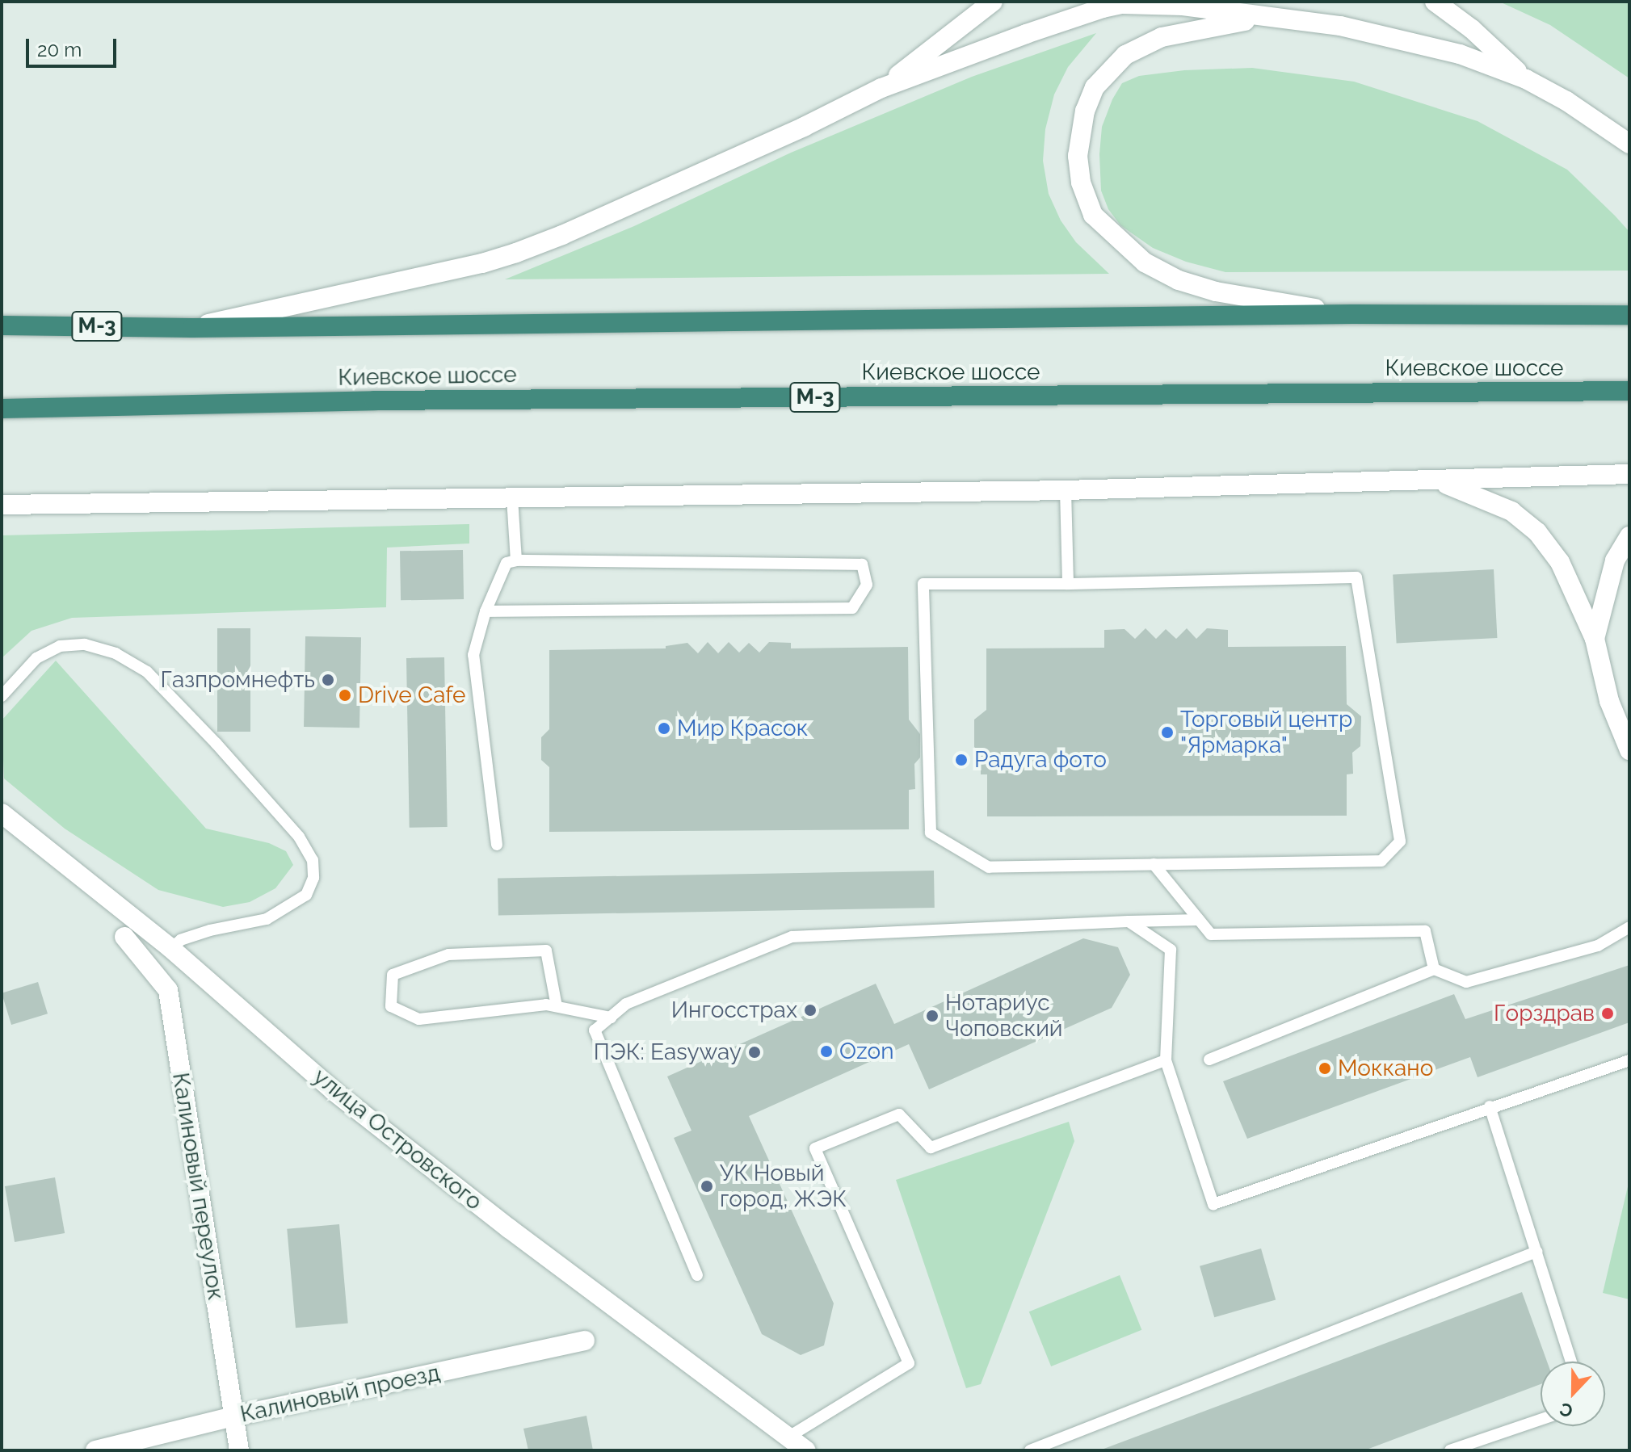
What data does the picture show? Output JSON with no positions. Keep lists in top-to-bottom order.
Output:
{
  "streets": {
    "highway": ["М-3", "Киевское шоссе"],
    "main road": ["улица Островского", "Калиновый переулок", "Калиновый проезд"]
  },
  "crossings": [
    ["Калиновый переулок", "Калиновый проезд"]
  ],
  "places": [
    "Газпромнефть",
    "Drive Cafe",
    "Мир Красок",
    "Торговый центр \"Ярмарка\"",
    "Радуга фото",
    "Ингосстрах",
    "Горздрав",
    "Нотариус Чоповский",
    "Ozon",
    "ПЭК: Easyway",
    "Моккано",
    "УК Новый город, ЖЭК"
  ],
  "scale_bar": "20 m",
  "north": "bottom"
}
